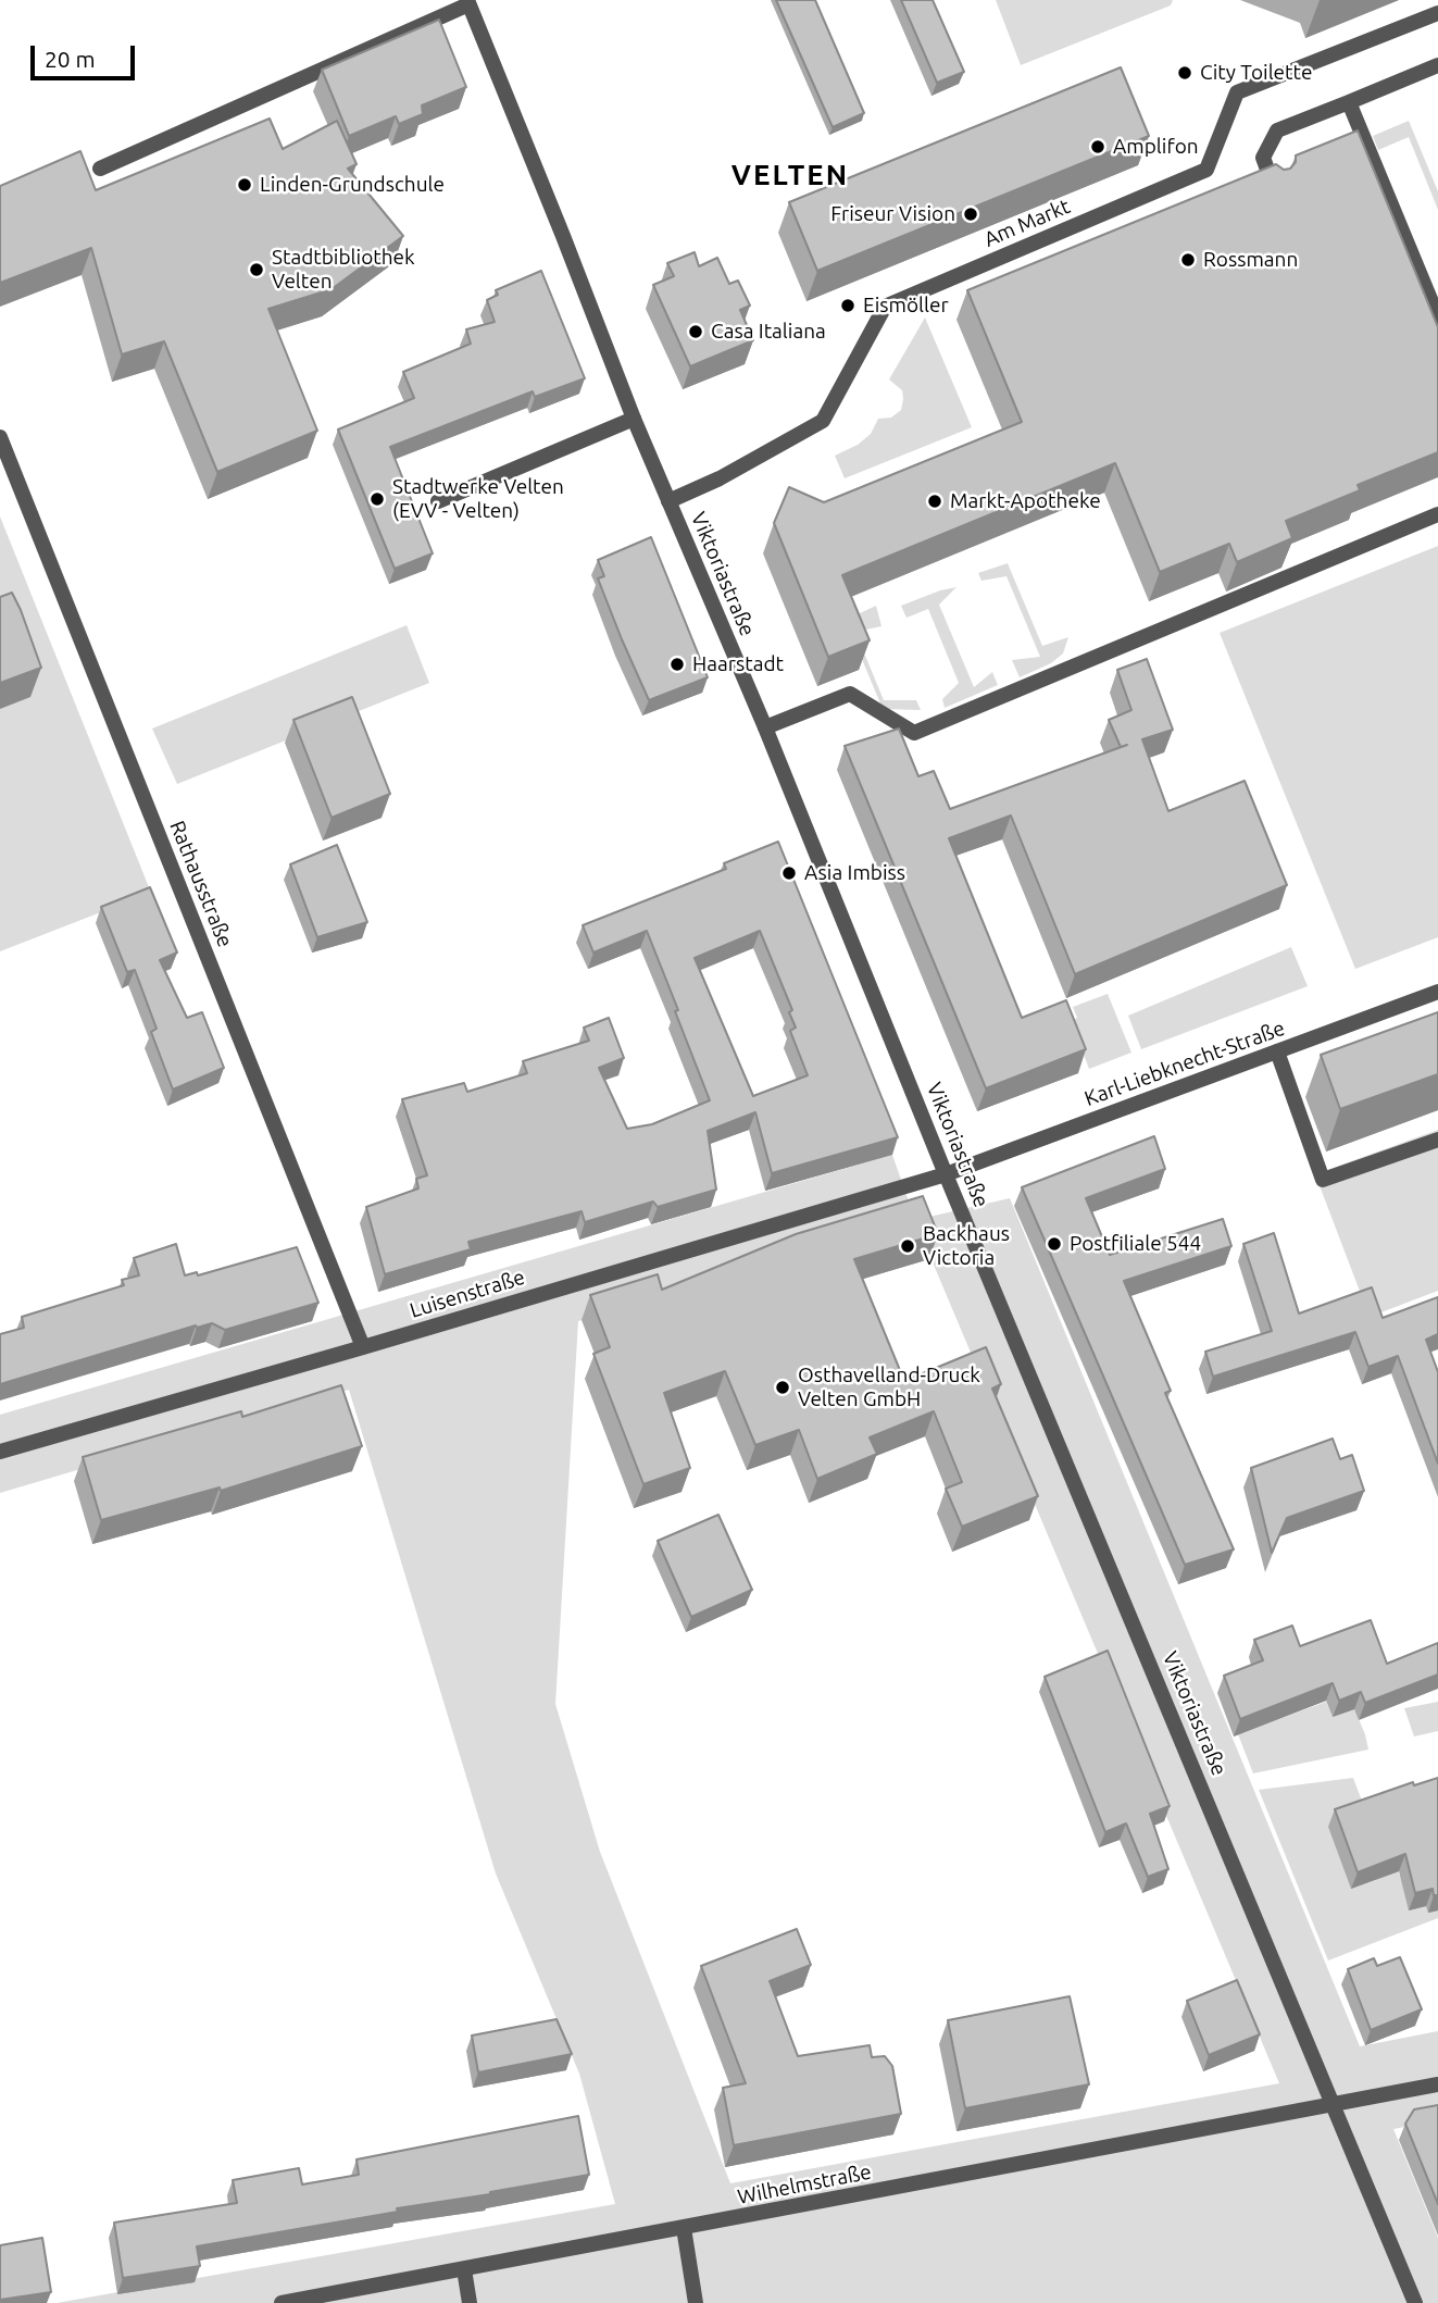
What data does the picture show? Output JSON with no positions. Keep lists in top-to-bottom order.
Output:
{
  "streets": {
    "street": [
      "Am Markt",
      "Viktoriastraße",
      "Rathausstraße",
      "Karl-Liebknecht-Straße",
      "Luisenstraße",
      "Wilhelmstraße"
    ]
  },
  "crossings": [
    ["Am Markt", "Viktoriastraße"],
    ["Viktoriastraße", "Karl-Liebknecht-Straße"],
    ["Viktoriastraße", "Luisenstraße"],
    ["Viktoriastraße", "Wilhelmstraße"],
    ["Rathausstraße", "Luisenstraße"],
    ["Karl-Liebknecht-Straße", "Luisenstraße"]
  ],
  "districts": ["VELTEN"],
  "places": [
    "City Toilette",
    "Amplifon",
    "Linden-Grundschule",
    "Friseur Vision",
    "Rossmann",
    "Stadtbibliothek Velten",
    "Eismöller",
    "Casa Italiana",
    "Stadtwerke Velten (EVV - Velten)",
    "Markt-Apotheke",
    "Haarstadt",
    "Asia Imbiss",
    "Postfiliale 544",
    "Backhaus Victoria",
    "Osthavelland-Druck Velten GmbH"
  ],
  "scale_bar": "20 m"
}
